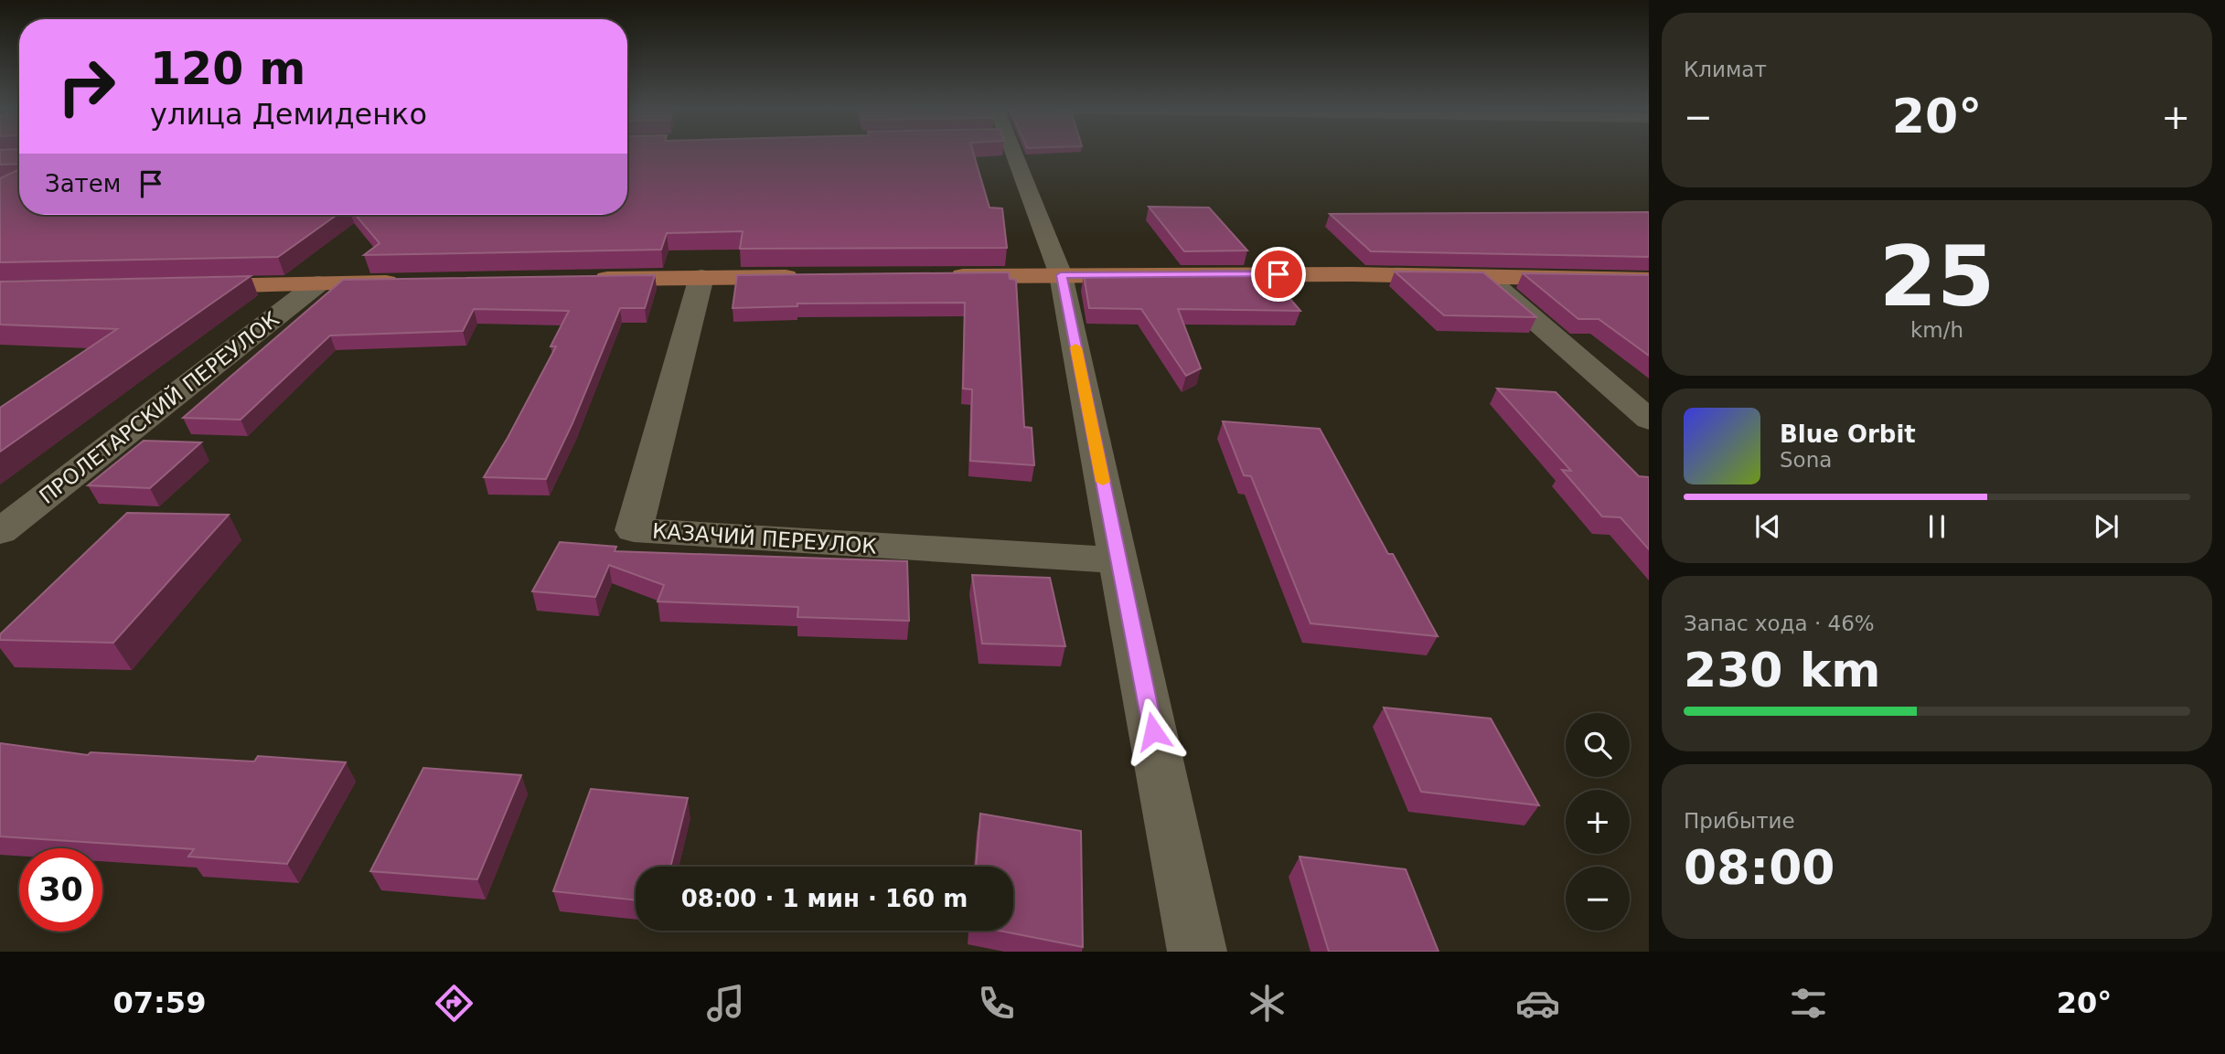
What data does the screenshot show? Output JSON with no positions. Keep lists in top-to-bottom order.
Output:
{
  "streets": {
    "street": ["ПРОЛЕТАРСКИЙ ПЕРЕУЛОК", "КАЗАЧИЙ ПЕРЕУЛОК"]
  },
  "page": {
    "tile": [
      "Климат",
      ["25", "km/h"],
      ["Запас хода · 46%", "230 km"],
      ["Прибытие", "08:00"]
    ],
    "turn": ["120 m", "улица Демиденко"],
    "heat": ["−", "20°", "+"],
    "then": "Затем",
    "song": ["Blue Orbit", "Sona"],
    "map_buttons": ["+", "−"],
    "limit": "30",
    "trip": "08:00 · 1 мин · 160 m",
    "tabs": ["07:59", "20°"]
  }
}
